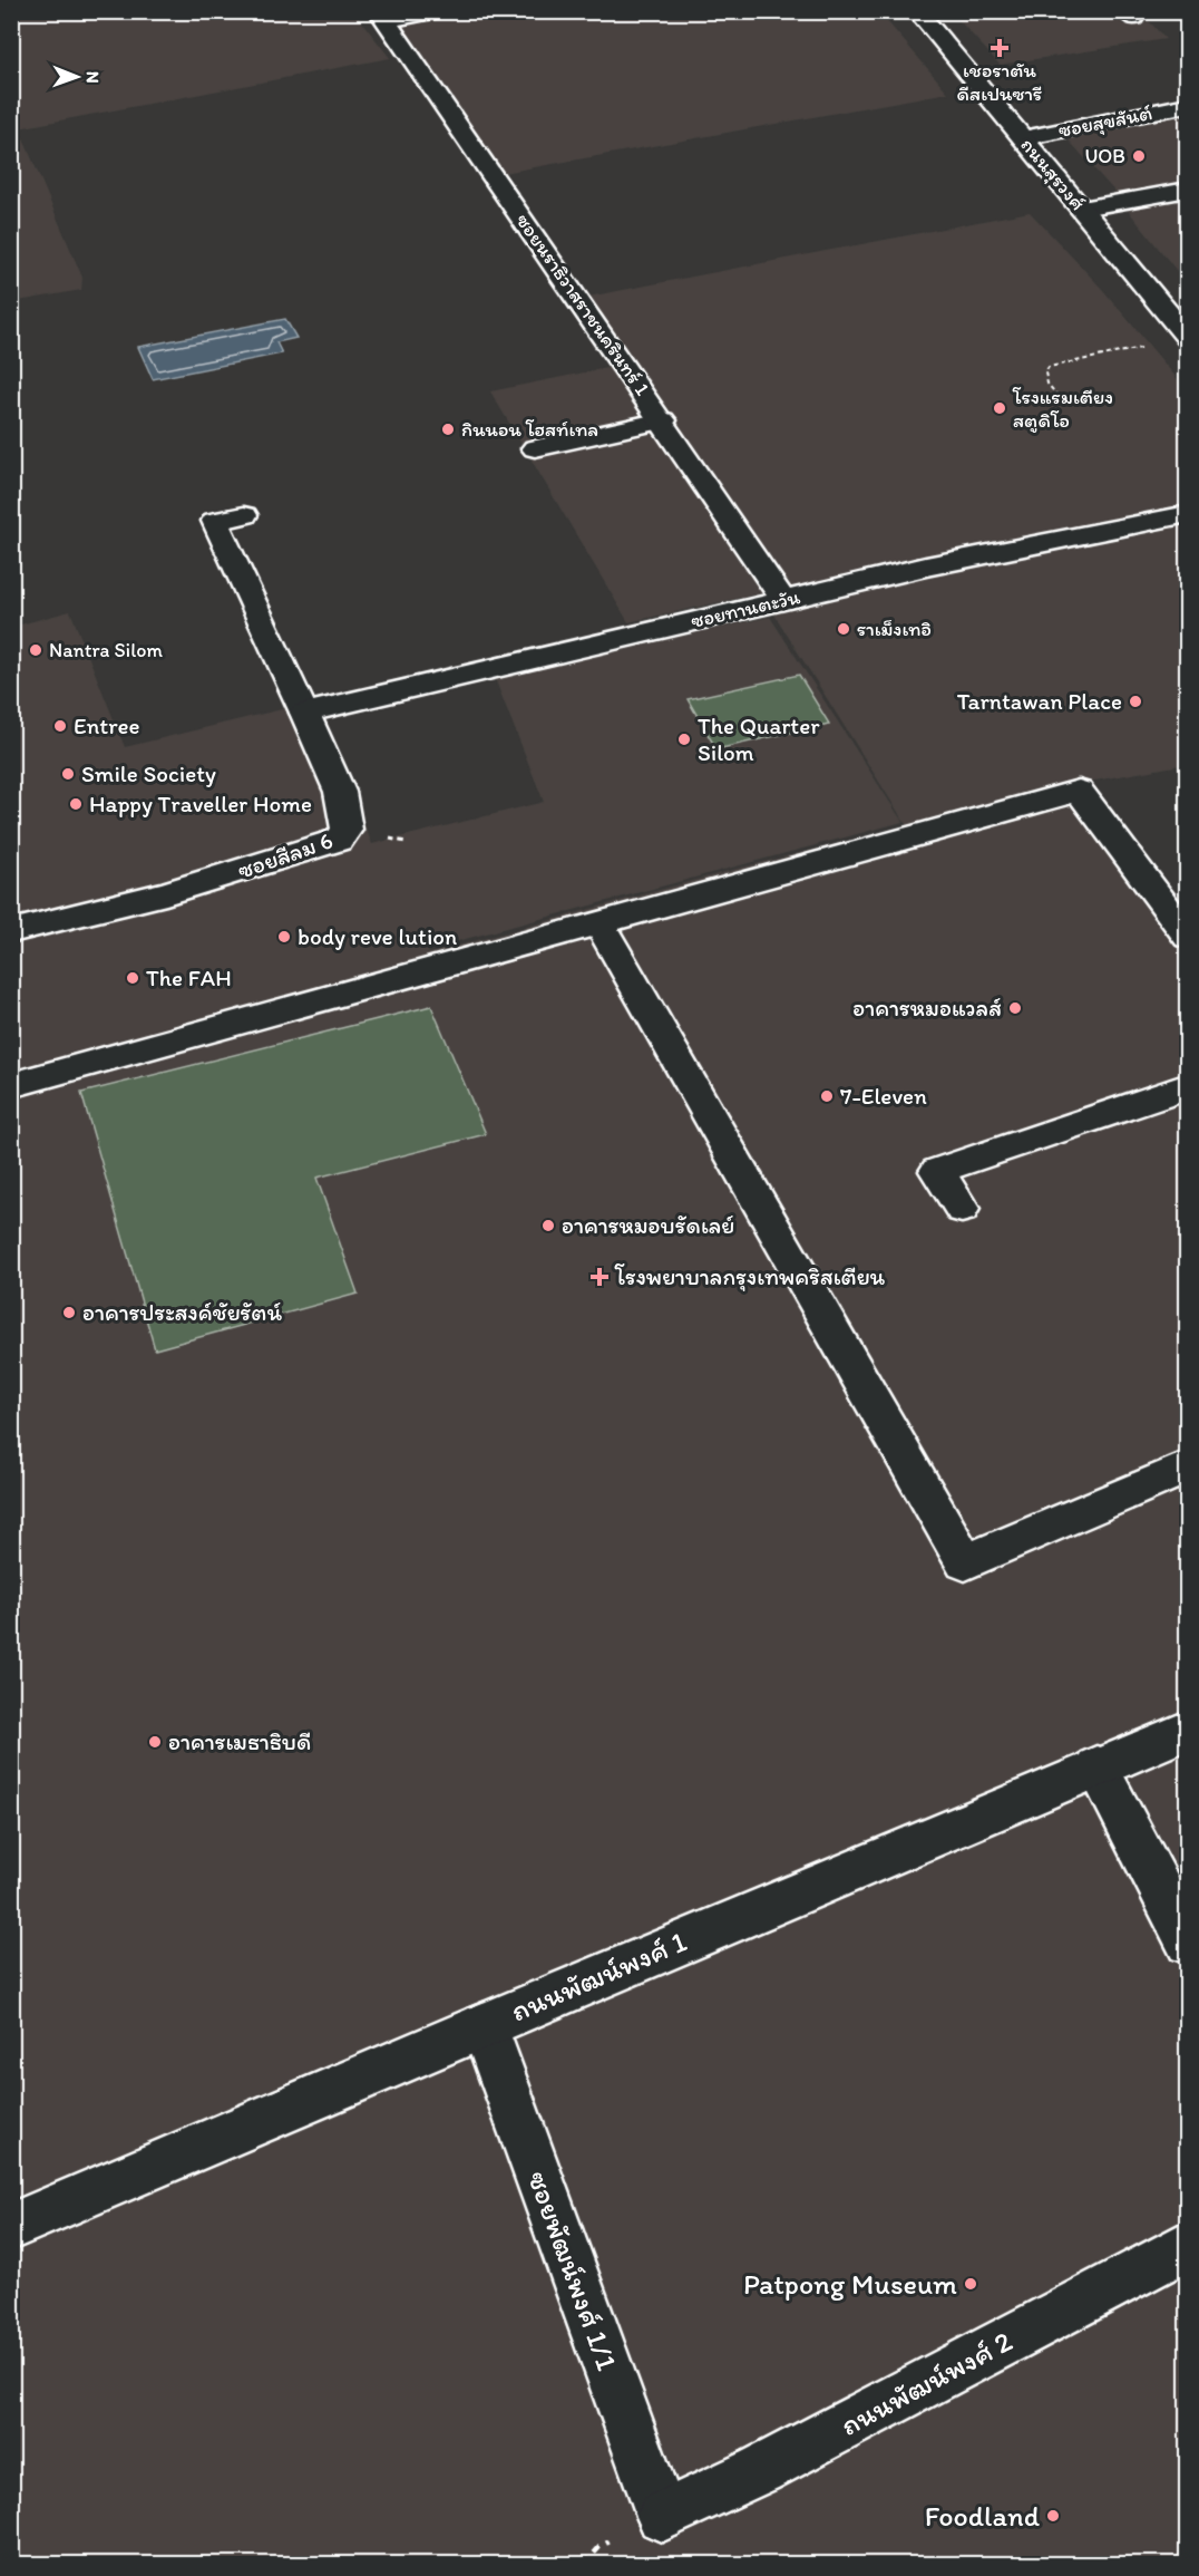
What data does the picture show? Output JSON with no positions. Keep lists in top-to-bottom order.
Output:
{
  "streets": {
    "street": [
      "ซอยสุขสันต์",
      "ถนนสุรวงศ์",
      "ซอยนราธิวาสราชนครินทร์ 1",
      "ซอยทานตะวัน",
      "ซอยสีลม 6",
      "ถนนพัฒน์พงศ์ 1",
      "ซอยพัฒน์พงศ์ 1/1",
      "ถนนพัฒน์พงศ์ 2"
    ]
  },
  "crossings": [
    ["ซอยสุขสันต์", "ถนนสุรวงศ์"],
    ["ซอยนราธิวาสราชนครินทร์ 1", "ซอยทานตะวัน"],
    ["ซอยทานตะวัน", "ซอยสีลม 6"],
    ["ถนนพัฒน์พงศ์ 1", "ซอยพัฒน์พงศ์ 1/1"],
    ["ซอยพัฒน์พงศ์ 1/1", "ถนนพัฒน์พงศ์ 2"]
  ],
  "places": {
    "health": ["เชอราตัน ดีสเปนซารี", "โรงพยาบาลกรุงเทพคริสเตียน"],
    "other": [
      "UOB",
      "โรงแรมเตียง สตูดิโอ",
      "กินนอน โฮสท์เทล",
      "ราเม็งเทอิ",
      "Nantra Silom",
      "Tarntawan Place",
      "Entree",
      "The Quarter Silom",
      "Smile Society",
      "Happy Traveller Home",
      "body reve lution",
      "The FAH",
      "อาคารหมอแวลส์",
      "7-Eleven",
      "อาคารหมอบรัดเลย์",
      "อาคารประสงค์ชัยรัตน์",
      "อาคารเมธาธิบดี",
      "Patpong Museum",
      "Foodland"
    ]
  },
  "north": "right"
}
